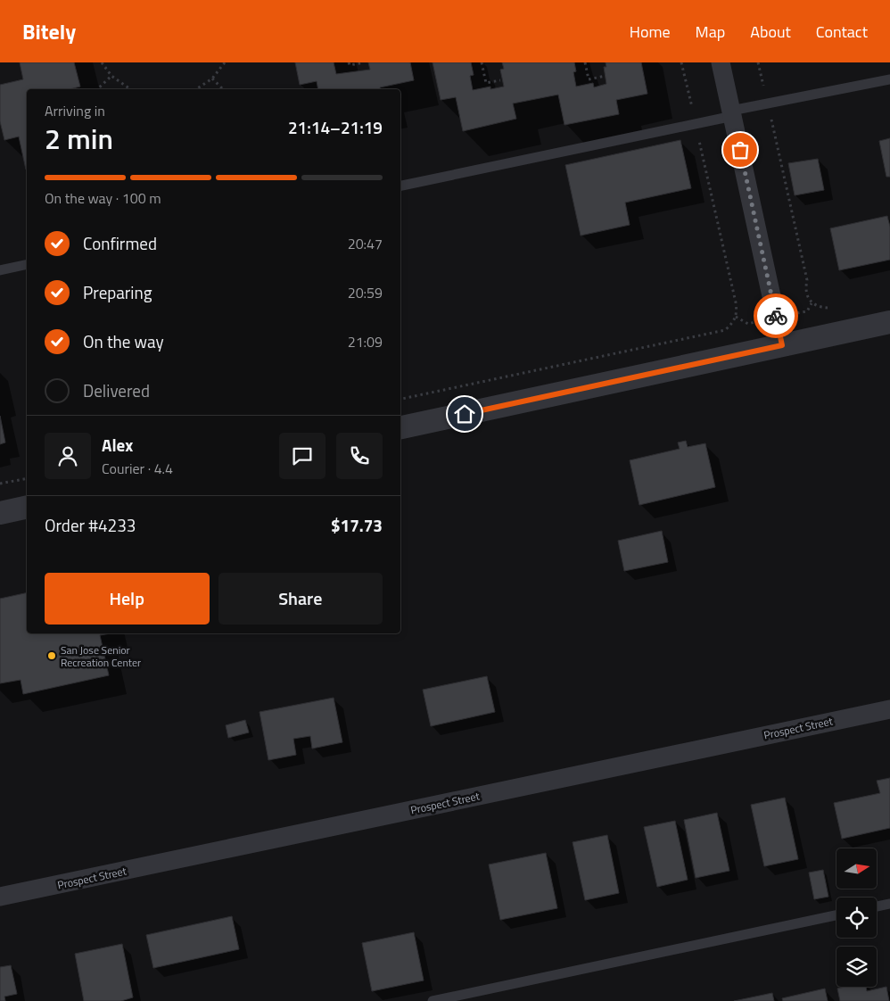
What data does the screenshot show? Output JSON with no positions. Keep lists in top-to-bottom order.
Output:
{
  "streets": {
    "street": ["Prospect Street"]
  },
  "places": ["San Jose Senior Recreation Center"],
  "north": "right",
  "page": {
    "header": "Bitely",
    "nav": [
      "Home",
      "Map",
      "About",
      "Contact"
    ],
    "heading": ["2 min", "Arriving in", "21:14–21:19"],
    "panel": [
      "Alex",
      "Courier · 4.4",
      "Order #4233",
      "$17.73"
    ],
    "bar": "On the way · 100 m",
    "list": [
      ["Confirmed", "20:47"],
      ["Preparing", "20:59"],
      ["On the way", "21:09"],
      "Delivered"
    ],
    "buttons": ["Help", "Share"]
  }
}
